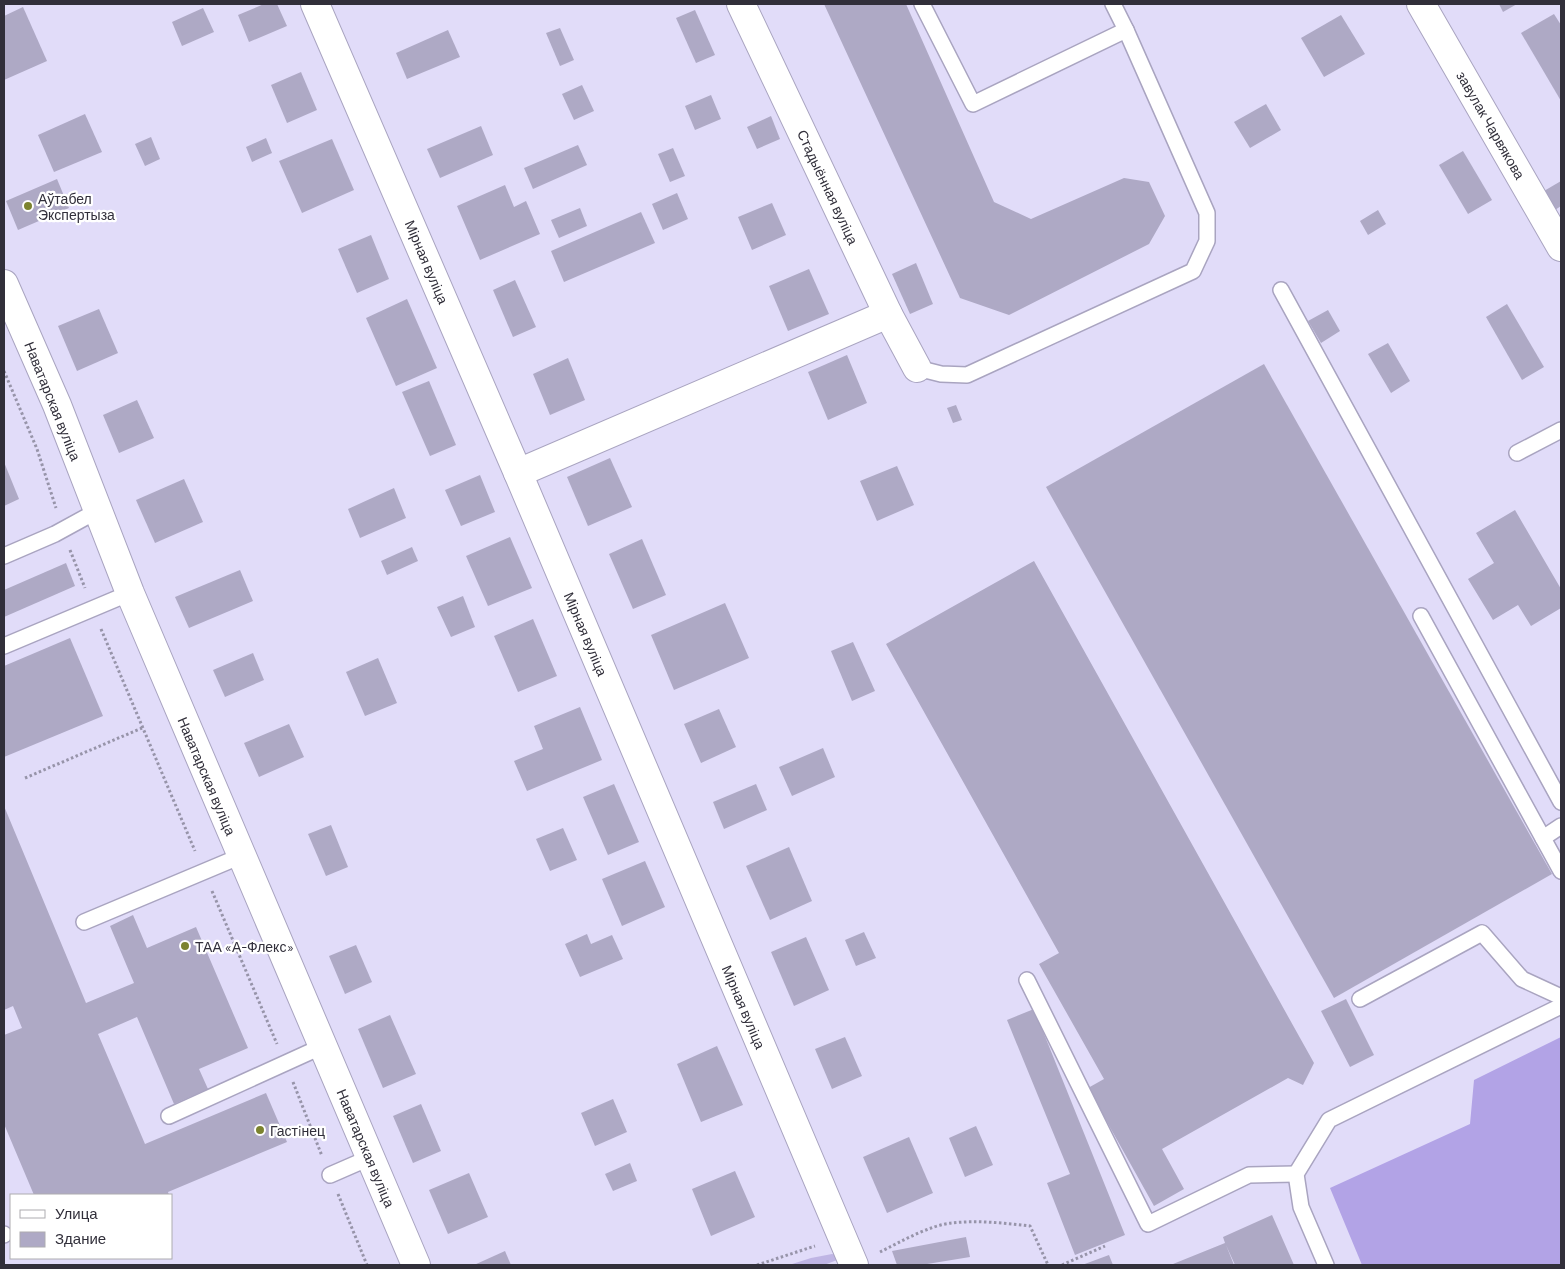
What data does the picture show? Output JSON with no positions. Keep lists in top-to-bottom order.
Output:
{
  "streets": {
    "street": [
      "завулак Чарвякова",
      "Стадыённая вуліца",
      "Мірная вуліца",
      "Наватарская вуліца"
    ]
  },
  "places": ["Аўтабел Экспертыза", "ТАА «А-Флекс»", "Гастiнец"],
  "legend": ["Улица", "Здание"]
}
